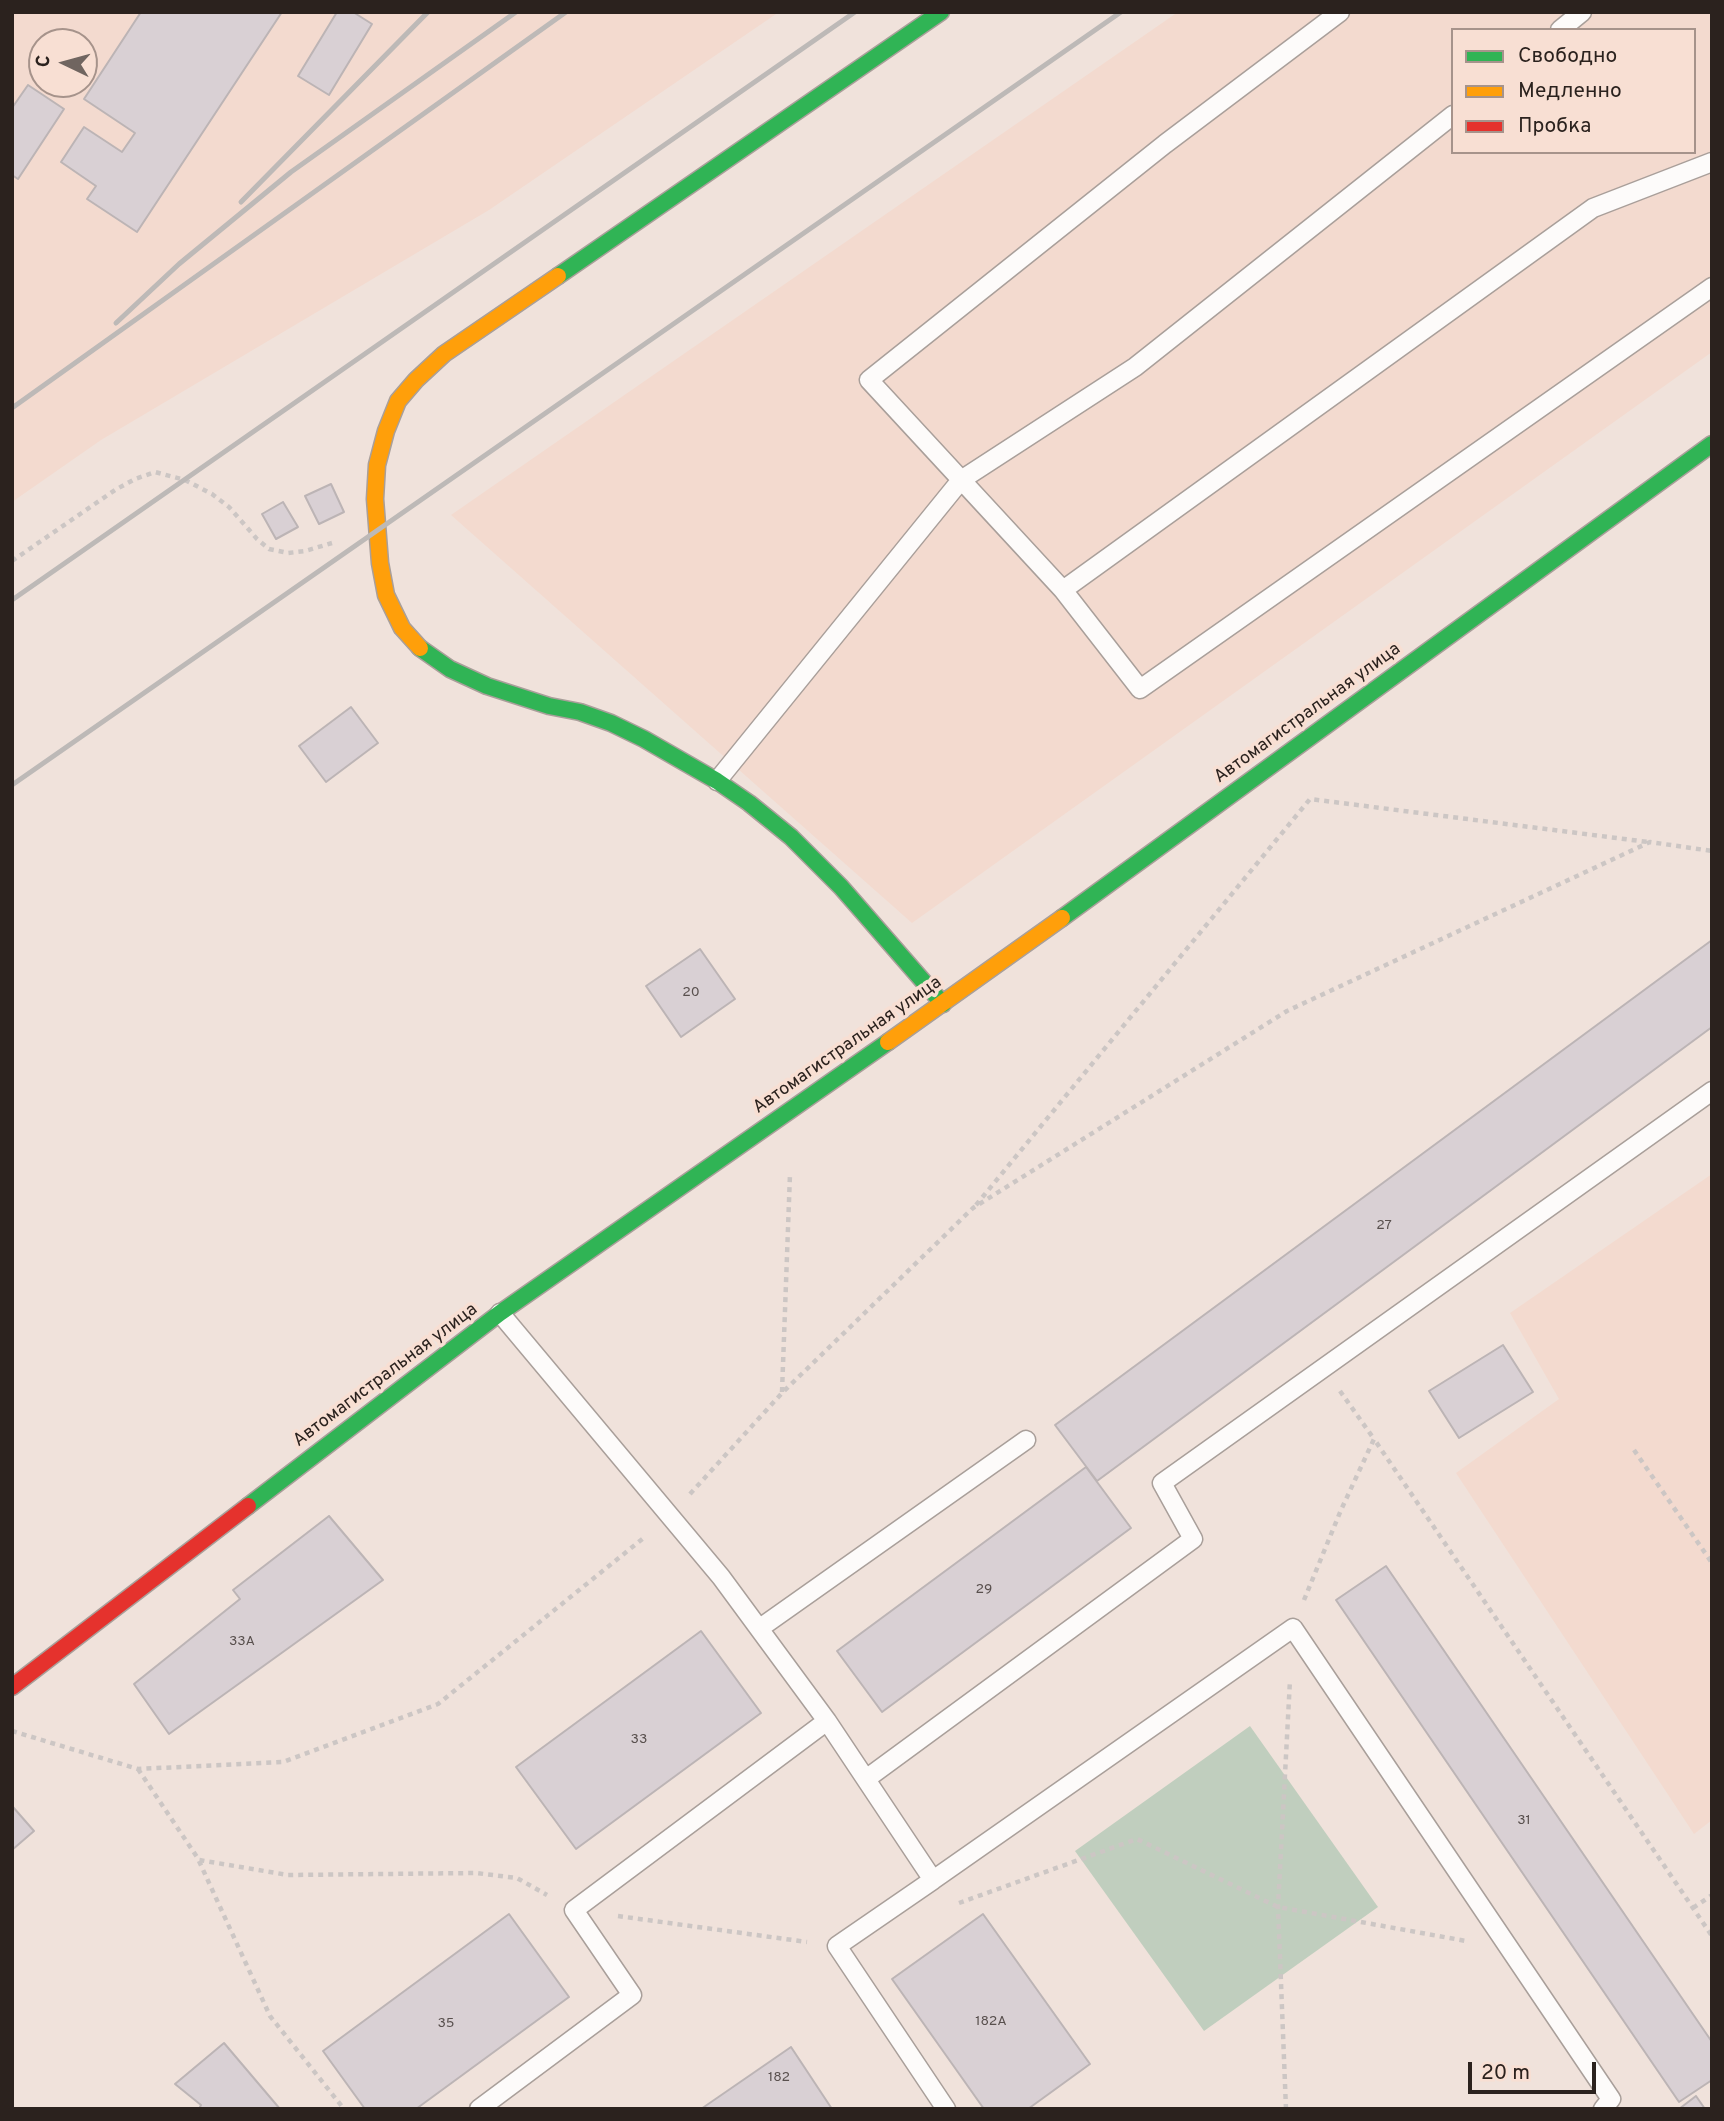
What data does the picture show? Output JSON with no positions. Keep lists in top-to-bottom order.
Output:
{
  "streets": {
    "main road": ["Автомагистральная улица"]
  },
  "house_numbers": [
    "20",
    "27",
    "29",
    "33А",
    "33",
    "31",
    "182А",
    "35",
    "182"
  ],
  "legend": ["Свободно", "Медленно", "Пробка"],
  "scale_bar": "20 m",
  "north": "left"
}
